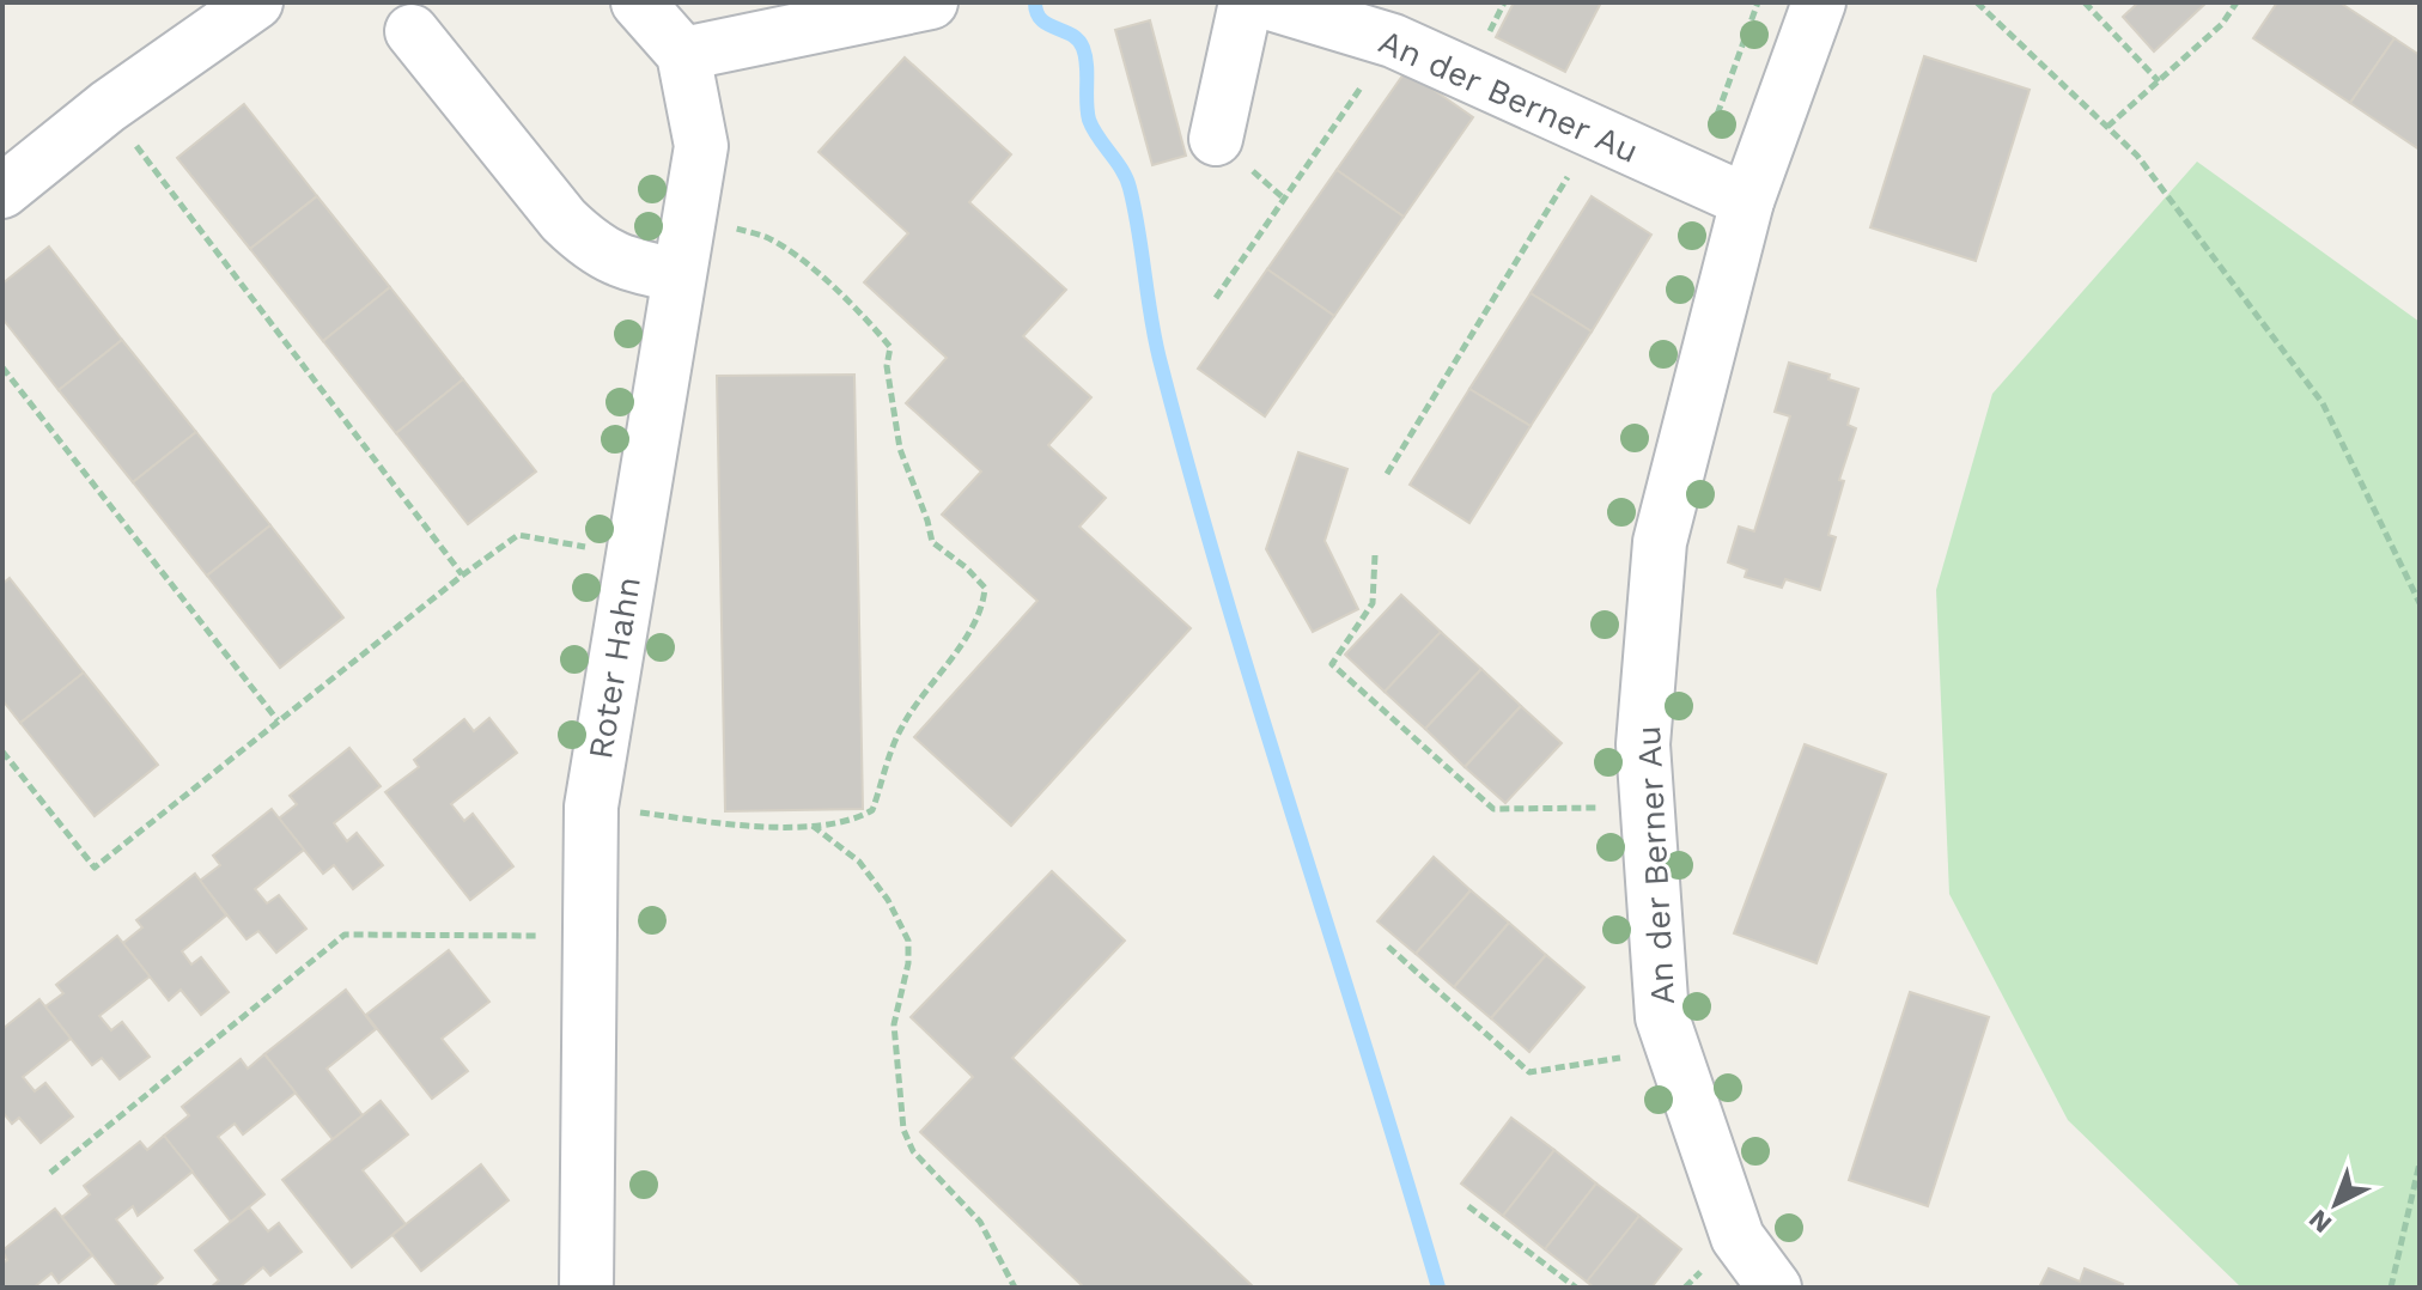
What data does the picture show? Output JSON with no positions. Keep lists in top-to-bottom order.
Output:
{
  "streets": {
    "street": ["An der Berner Au", "Roter Hahn"]
  },
  "north": "bottom left"
}
